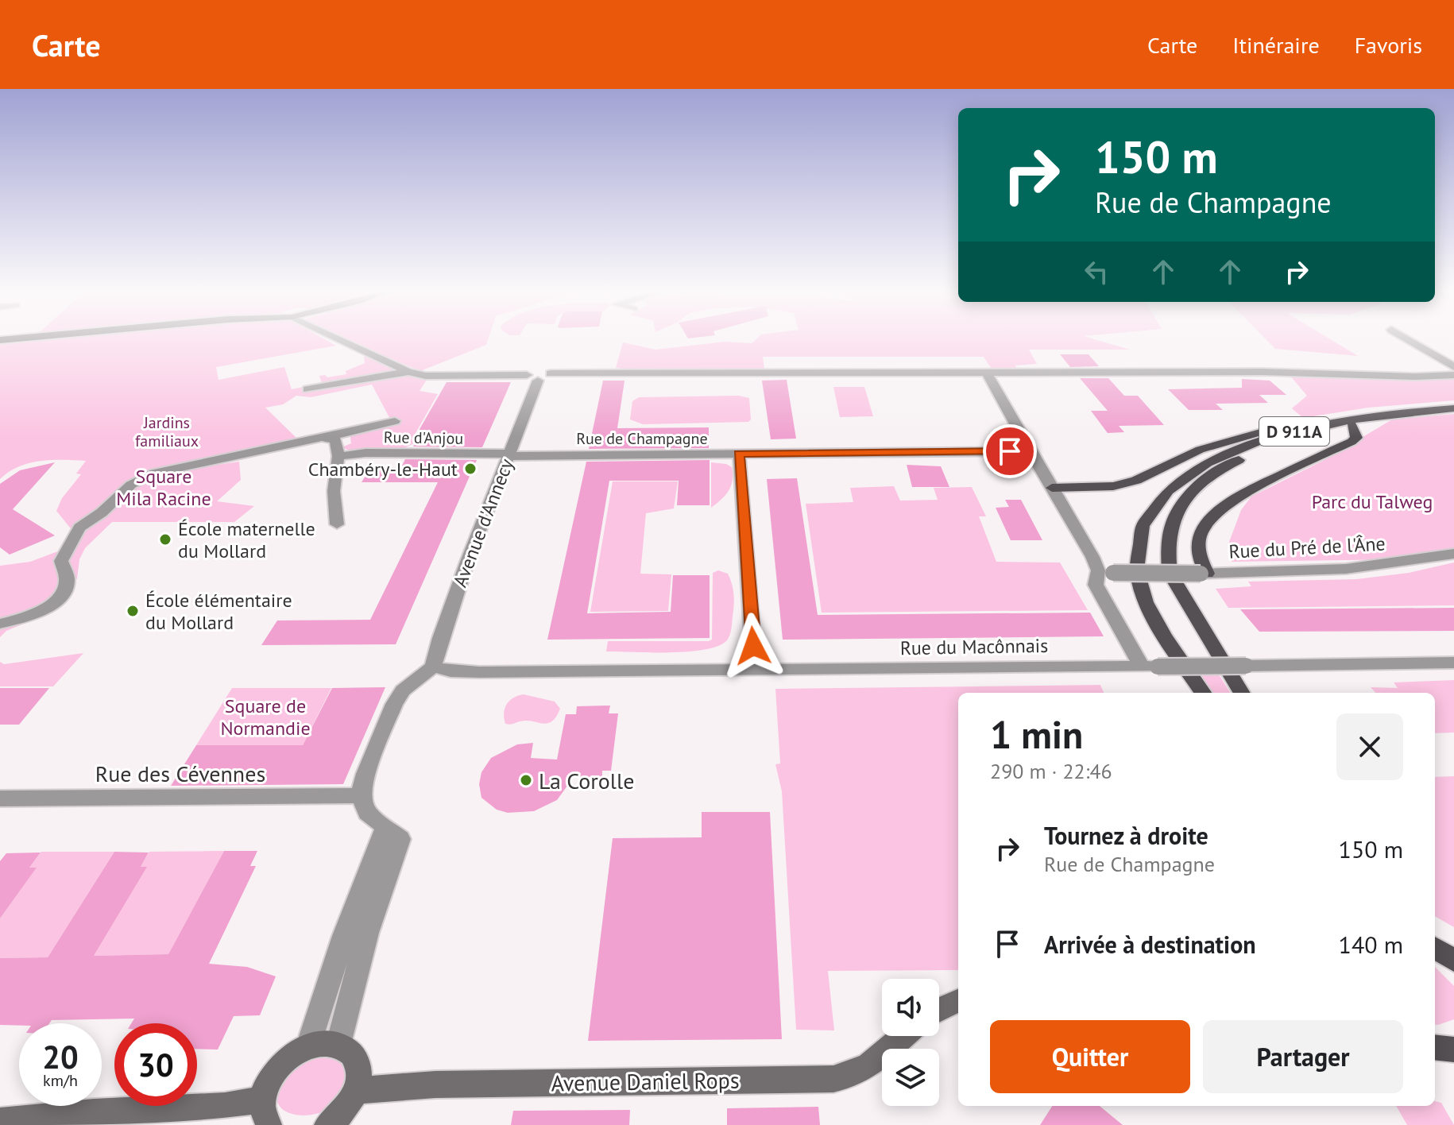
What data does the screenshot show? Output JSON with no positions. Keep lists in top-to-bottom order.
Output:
{
  "streets": {
    "main road": ["D 911A", "Avenue Daniel Rops"],
    "street": [
      "Rue d'Anjou",
      "Rue de Champagne",
      "Avenue d'Annecy",
      "Rue du Pré de l'Âne",
      "Rue du Macônnais",
      "Rue des Cévennes"
    ]
  },
  "crossings": [
    ["Rue d'Anjou", "Rue de Champagne"],
    ["Rue d'Anjou", "Avenue d'Annecy"],
    ["Rue de Champagne", "Avenue d'Annecy"],
    ["Avenue d'Annecy", "Rue du Macônnais"]
  ],
  "parks": [
    "Jardins familiaux",
    "Square Mila Racine",
    "Parc du Talweg",
    "Square de Normandie"
  ],
  "places": [
    "Chambéry-le-Haut",
    "École maternelle du Mollard",
    "École élémentaire du Mollard",
    "La Corolle"
  ],
  "page": {
    "header": "Carte",
    "nav": ["Carte", "Itinéraire", "Favoris"],
    "turn": ["150 m", "Rue de Champagne"],
    "heading": ["1 min", "290 m · 22:46"],
    "list": [
      {
        "name": "Tournez à droite",
        "note": "Rue de Champagne",
        "value": "150 m"
      },
      {
        "name": "Arrivée à destination",
        "value": "140 m"
      }
    ],
    "buttons": ["Quitter", "Partager"],
    "speed": "20 km/h",
    "limit": "30"
  }
}
